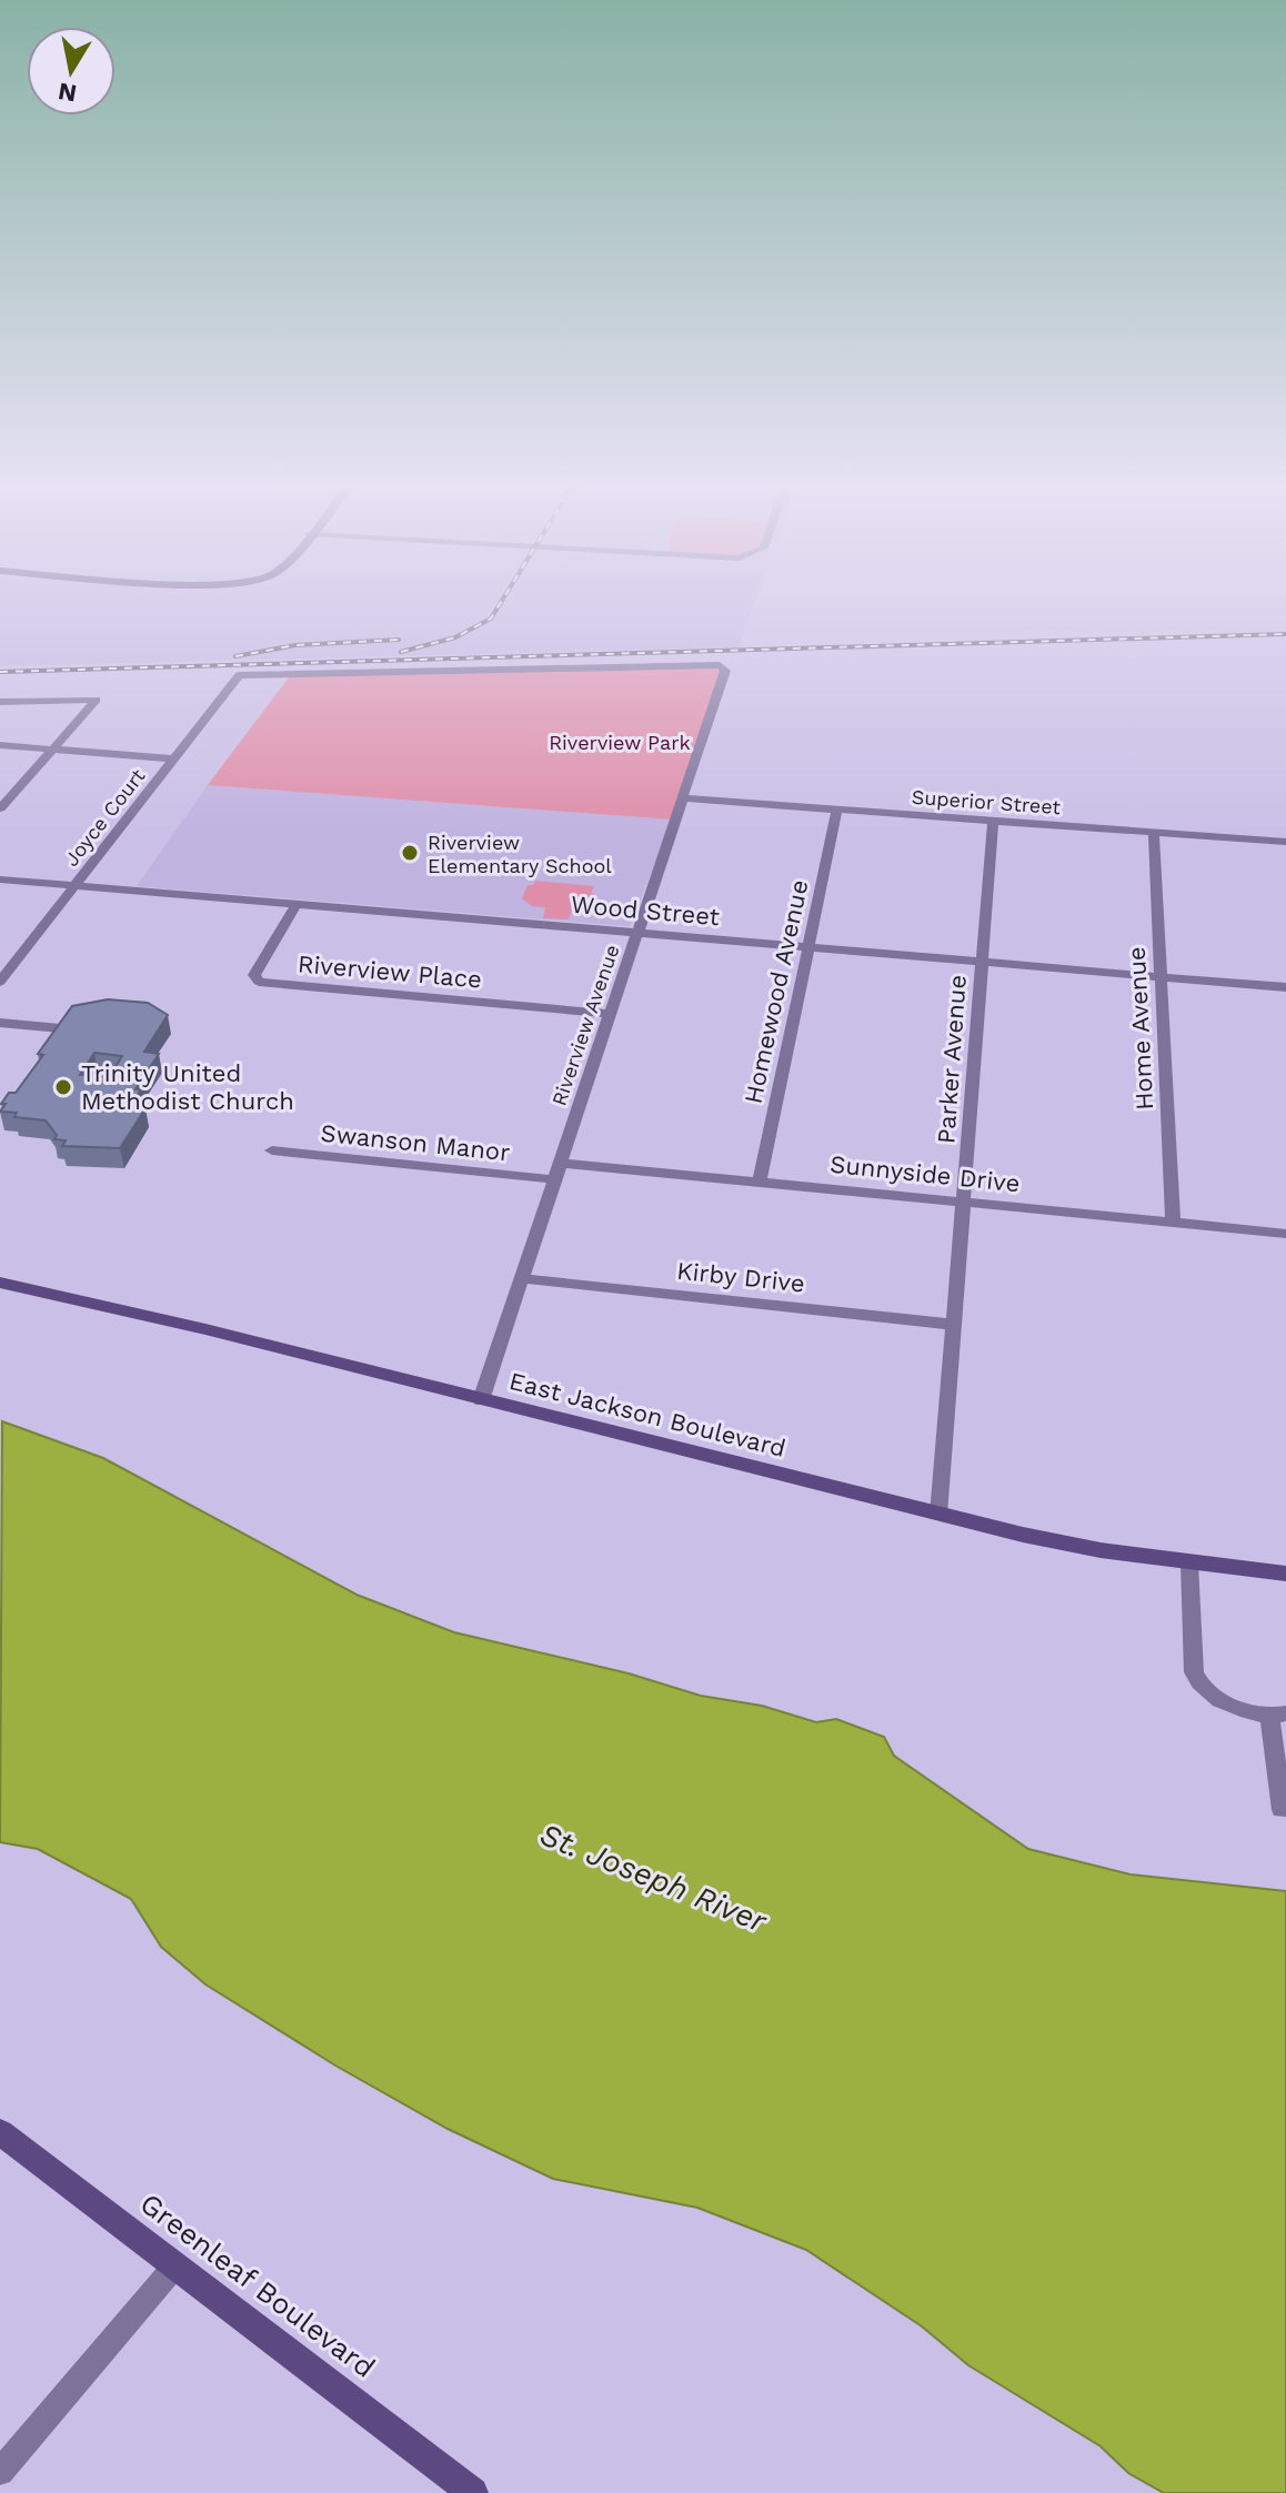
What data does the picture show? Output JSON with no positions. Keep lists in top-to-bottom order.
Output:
{
  "streets": {
    "street": [
      "Superior Street",
      "Joyce Court",
      "Wood Street",
      "Riverview Place",
      "Homewood Avenue",
      "Riverview Avenue",
      "Home Avenue",
      "Parker Avenue",
      "Swanson Manor",
      "Sunnyside Drive",
      "Kirby Drive",
      "East Jackson Boulevard",
      "Greenleaf Boulevard"
    ]
  },
  "crossings": [
    ["Superior Street", "Homewood Avenue"],
    ["Superior Street", "Riverview Avenue"],
    ["Superior Street", "Home Avenue"],
    ["Superior Street", "Parker Avenue"],
    ["Joyce Court", "Wood Street"],
    ["Joyce Court", "Riverview Avenue"],
    ["Wood Street", "Riverview Place"],
    ["Wood Street", "Homewood Avenue"],
    ["Wood Street", "Riverview Avenue"],
    ["Wood Street", "Home Avenue"],
    ["Wood Street", "Parker Avenue"],
    ["Riverview Place", "Riverview Avenue"],
    ["Homewood Avenue", "Sunnyside Drive"],
    ["Riverview Avenue", "Swanson Manor"],
    ["Riverview Avenue", "Sunnyside Drive"],
    ["Riverview Avenue", "Kirby Drive"],
    ["Riverview Avenue", "East Jackson Boulevard"],
    ["Home Avenue", "Sunnyside Drive"],
    ["Parker Avenue", "Sunnyside Drive"],
    ["Parker Avenue", "Kirby Drive"],
    ["Parker Avenue", "East Jackson Boulevard"]
  ],
  "water": ["St. Joseph River"],
  "parks": ["Riverview Park"],
  "places": ["Riverview Elementary School", "Trinity United Methodist Church"],
  "north": "bottom"
}
